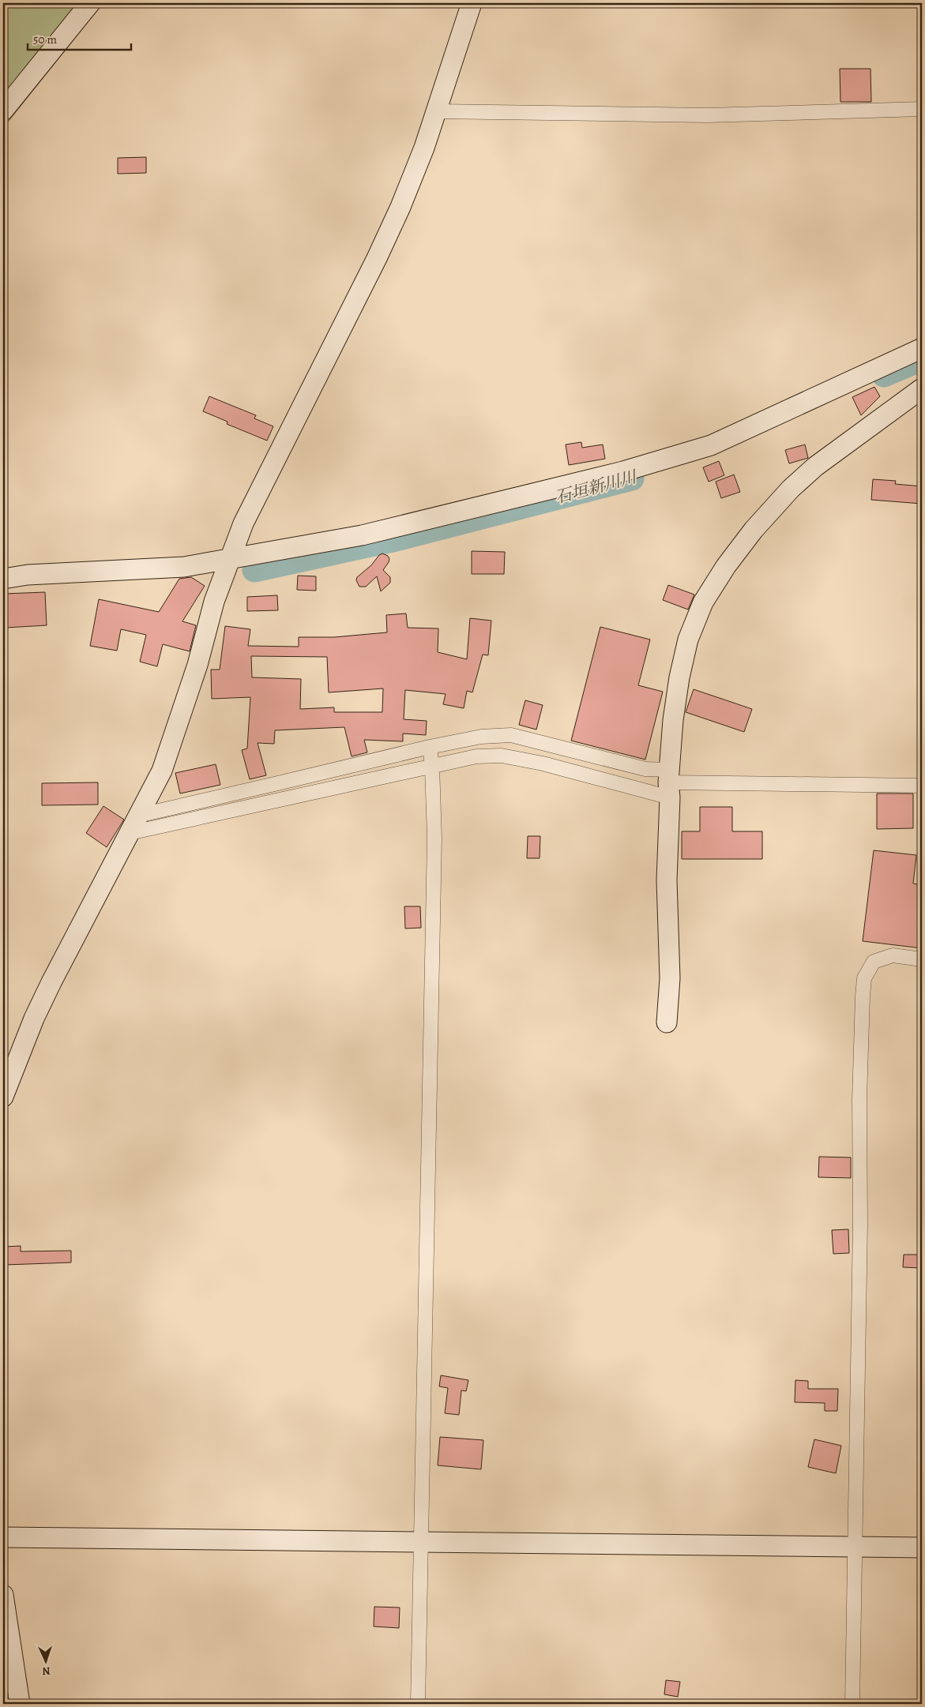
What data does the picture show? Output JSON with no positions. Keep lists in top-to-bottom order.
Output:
{
  "water": ["石垣新川川"],
  "scale_bar": "50 m",
  "north": "bottom"
}
